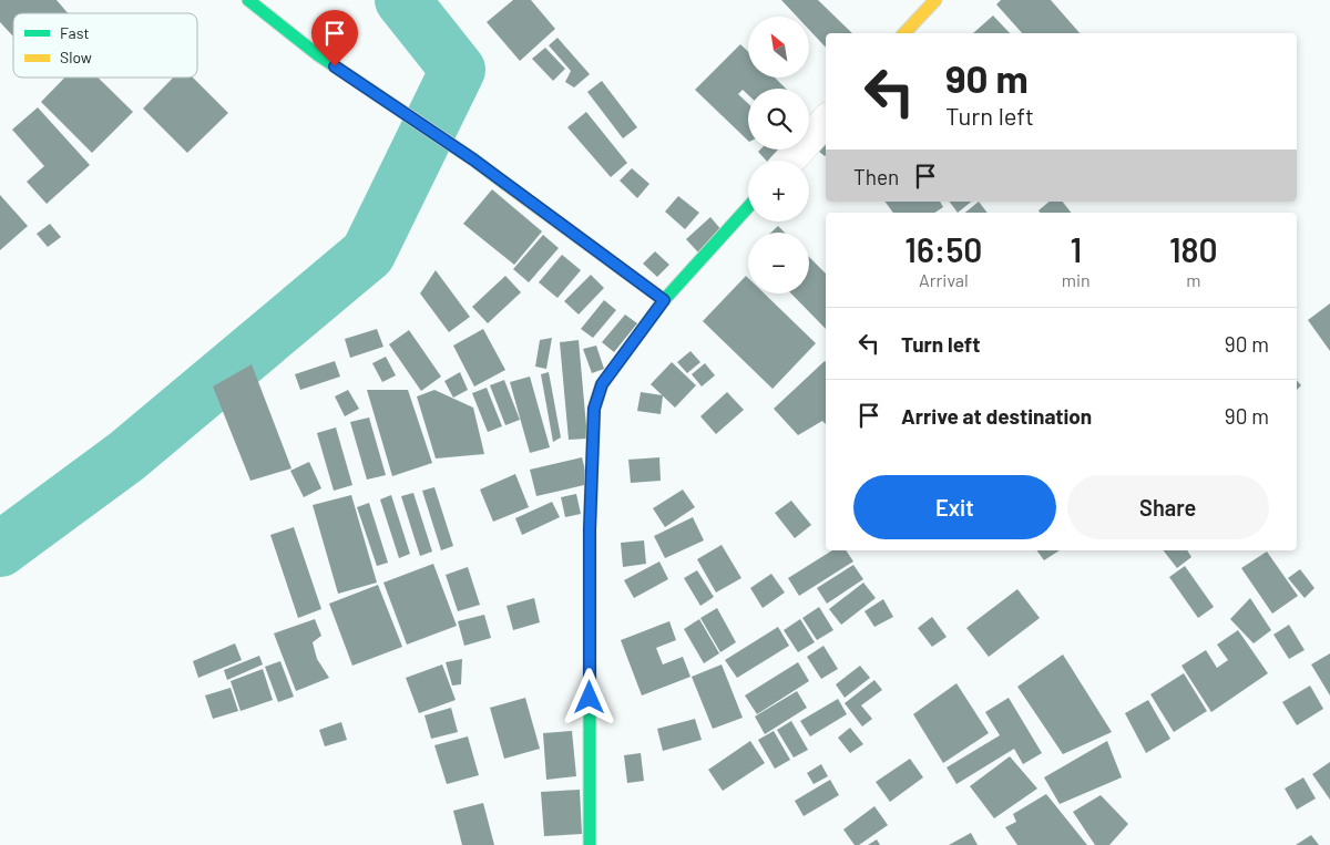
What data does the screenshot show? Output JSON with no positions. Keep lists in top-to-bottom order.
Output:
{
  "legend": ["Fast", "Slow"],
  "north": "top left",
  "page": {
    "map_buttons": ["+", "−"],
    "turn": ["90 m", "Turn left"],
    "then": "Then",
    "eta": [
      "16:50",
      "Arrival",
      "1",
      "min",
      "180",
      "m"
    ],
    "list": [
      {
        "name": "Turn left",
        "value": "90 m"
      },
      {
        "name": "Arrive at destination",
        "value": "90 m"
      }
    ],
    "buttons": ["Exit", "Share"]
  }
}
